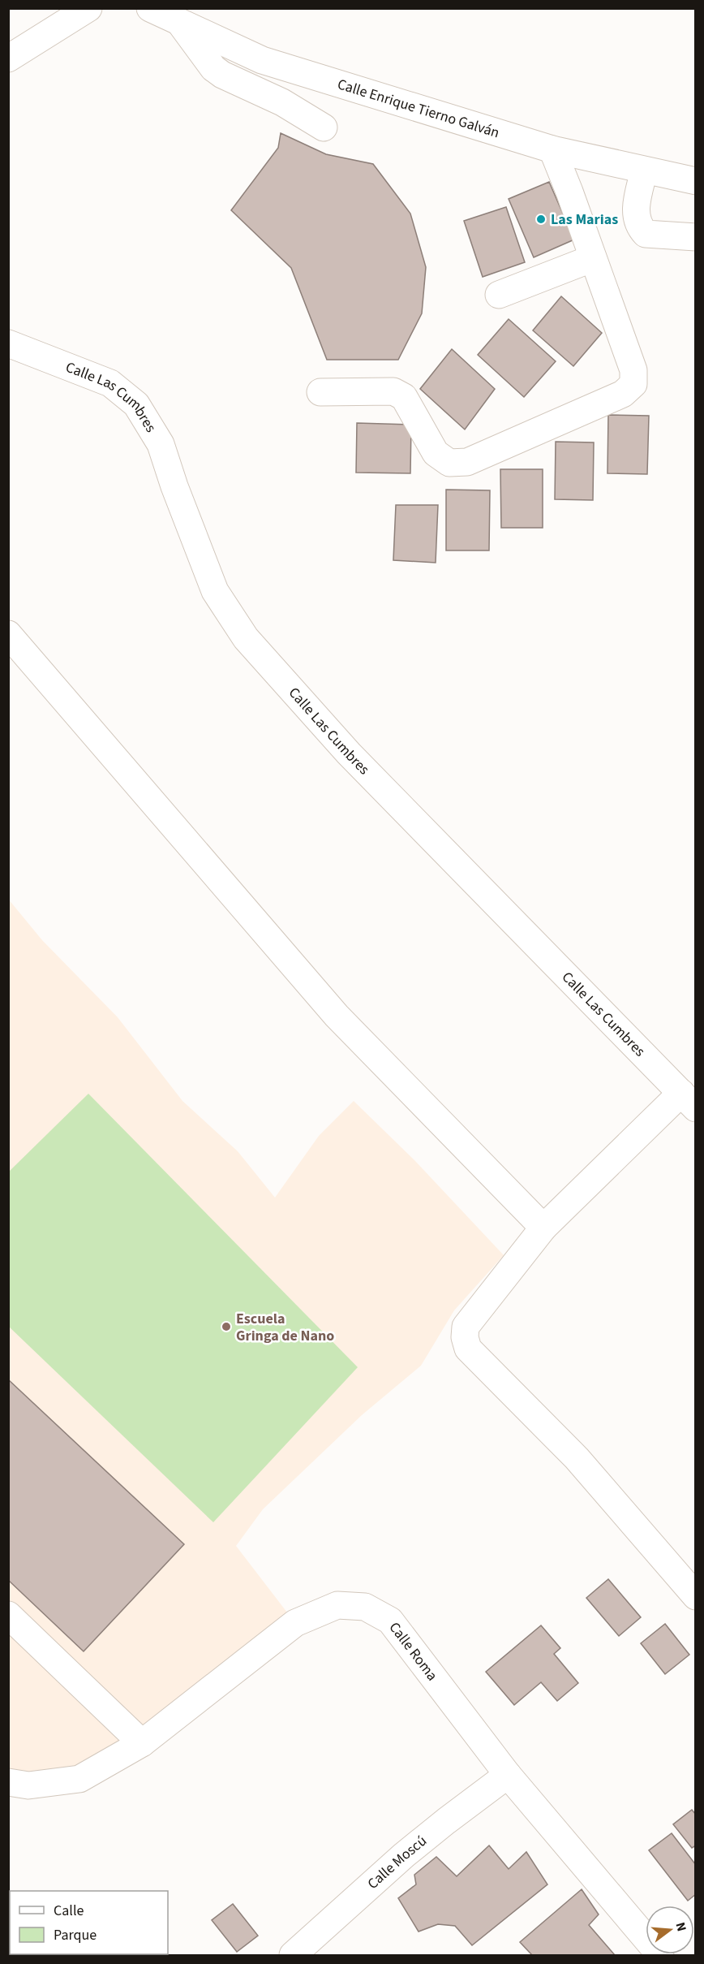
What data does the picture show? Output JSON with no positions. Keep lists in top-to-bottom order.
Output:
{
  "streets": {
    "street": [
      "Calle Enrique Tierno Galván",
      "Calle Las Cumbres",
      "Calle Roma",
      "Calle Moscú"
    ]
  },
  "crossings": [
    ["Calle Roma", "Calle Moscú"]
  ],
  "places": ["Las Marias", "Escuela Gringa de Nano"],
  "legend": ["Calle", "Parque"],
  "north": "right"
}
